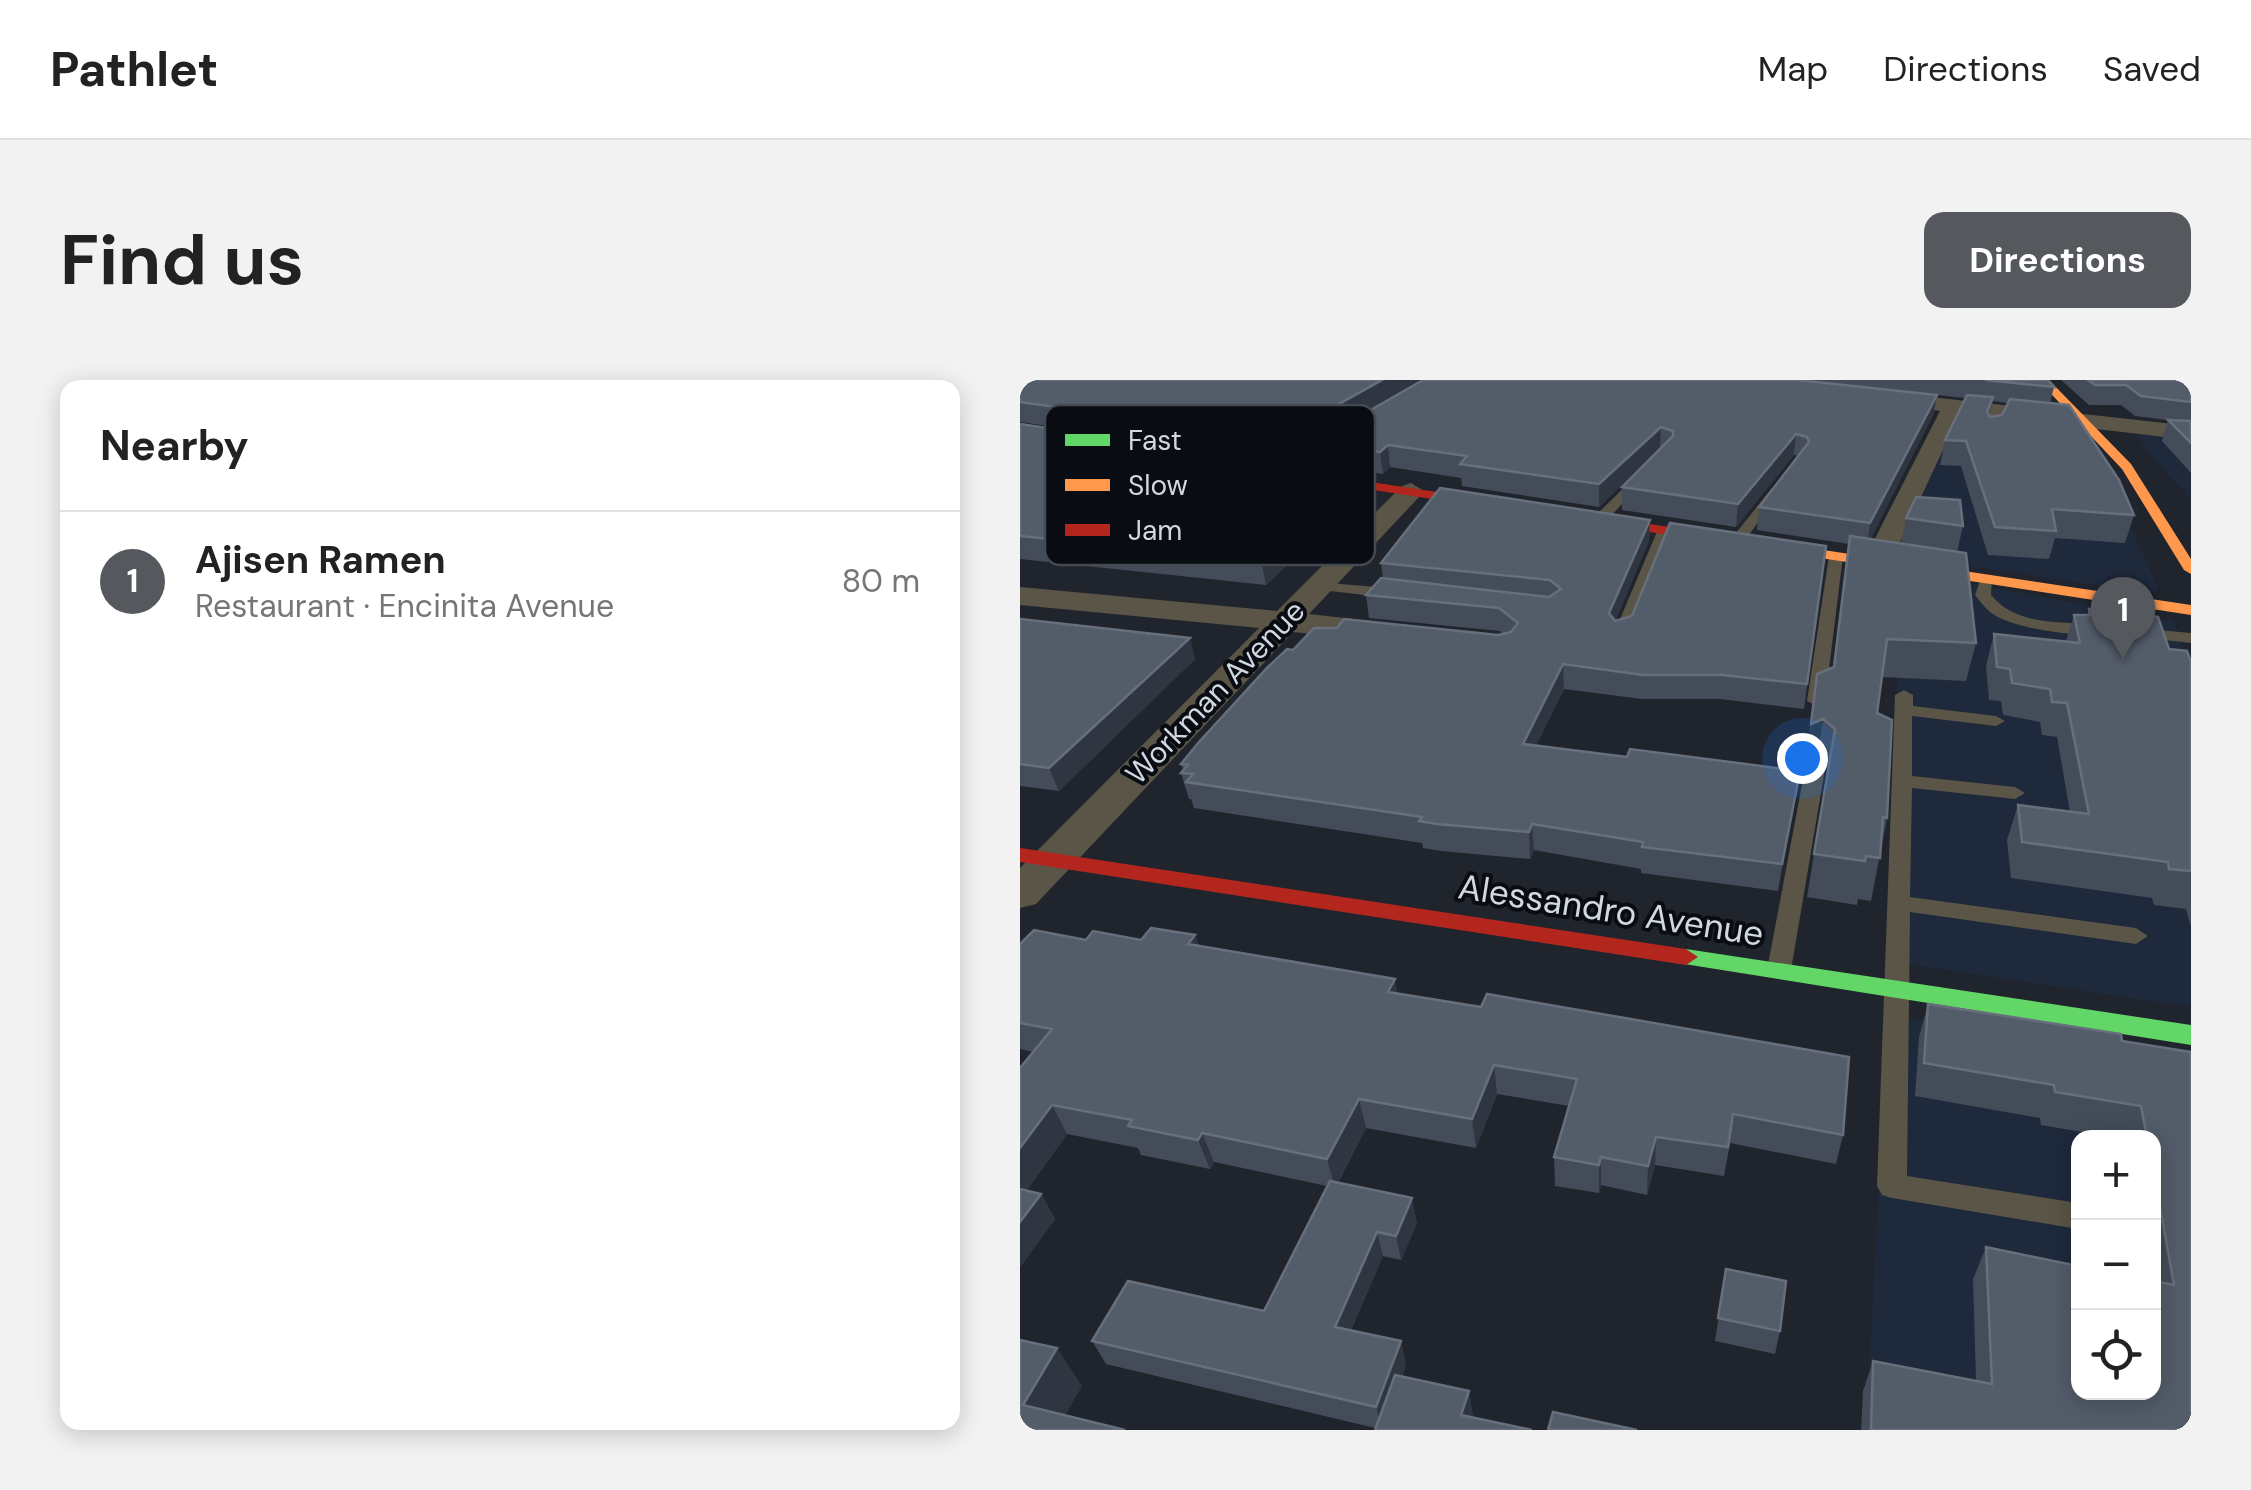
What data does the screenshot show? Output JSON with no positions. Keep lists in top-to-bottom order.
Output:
{
  "streets": {
    "street": ["Workman Avenue", "Alessandro Avenue"]
  },
  "crossings": [
    ["Workman Avenue", "Alessandro Avenue"]
  ],
  "legend": ["Fast", "Slow", "Jam"],
  "page": {
    "header": "Pathlet",
    "nav": ["Map", "Directions", "Saved"],
    "buttons": "Directions",
    "title": "Find us",
    "heading": "Nearby",
    "list": [
      {
        "mark": "1",
        "name": "Ajisen Ramen",
        "note": "Restaurant · Encinita Avenue",
        "value": "80 m"
      }
    ],
    "pins": "1",
    "map_buttons": ["+", "−"]
  }
}
